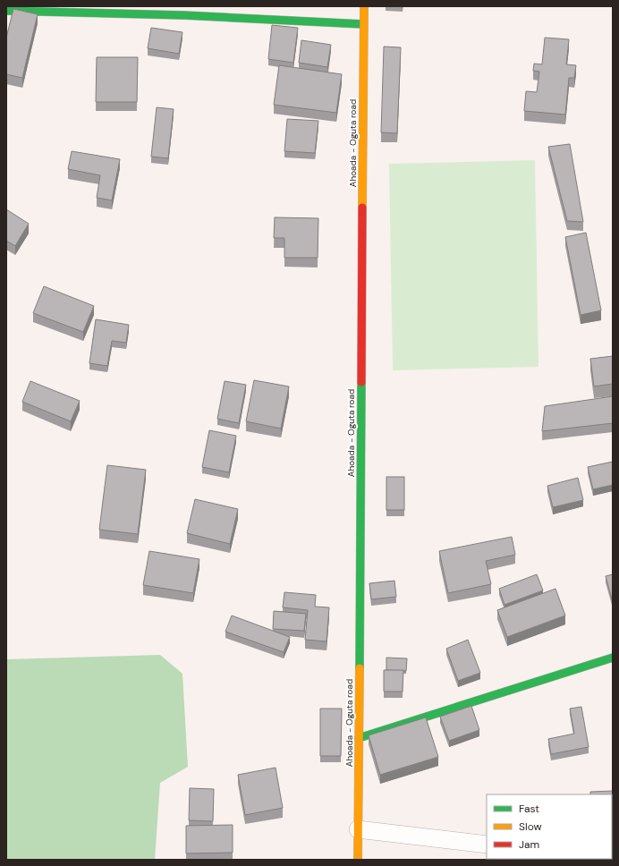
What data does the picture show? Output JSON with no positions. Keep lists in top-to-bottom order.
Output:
{
  "streets": {
    "main road": ["Ahoada - Oguta road"]
  },
  "legend": ["Fast", "Slow", "Jam"]
}
